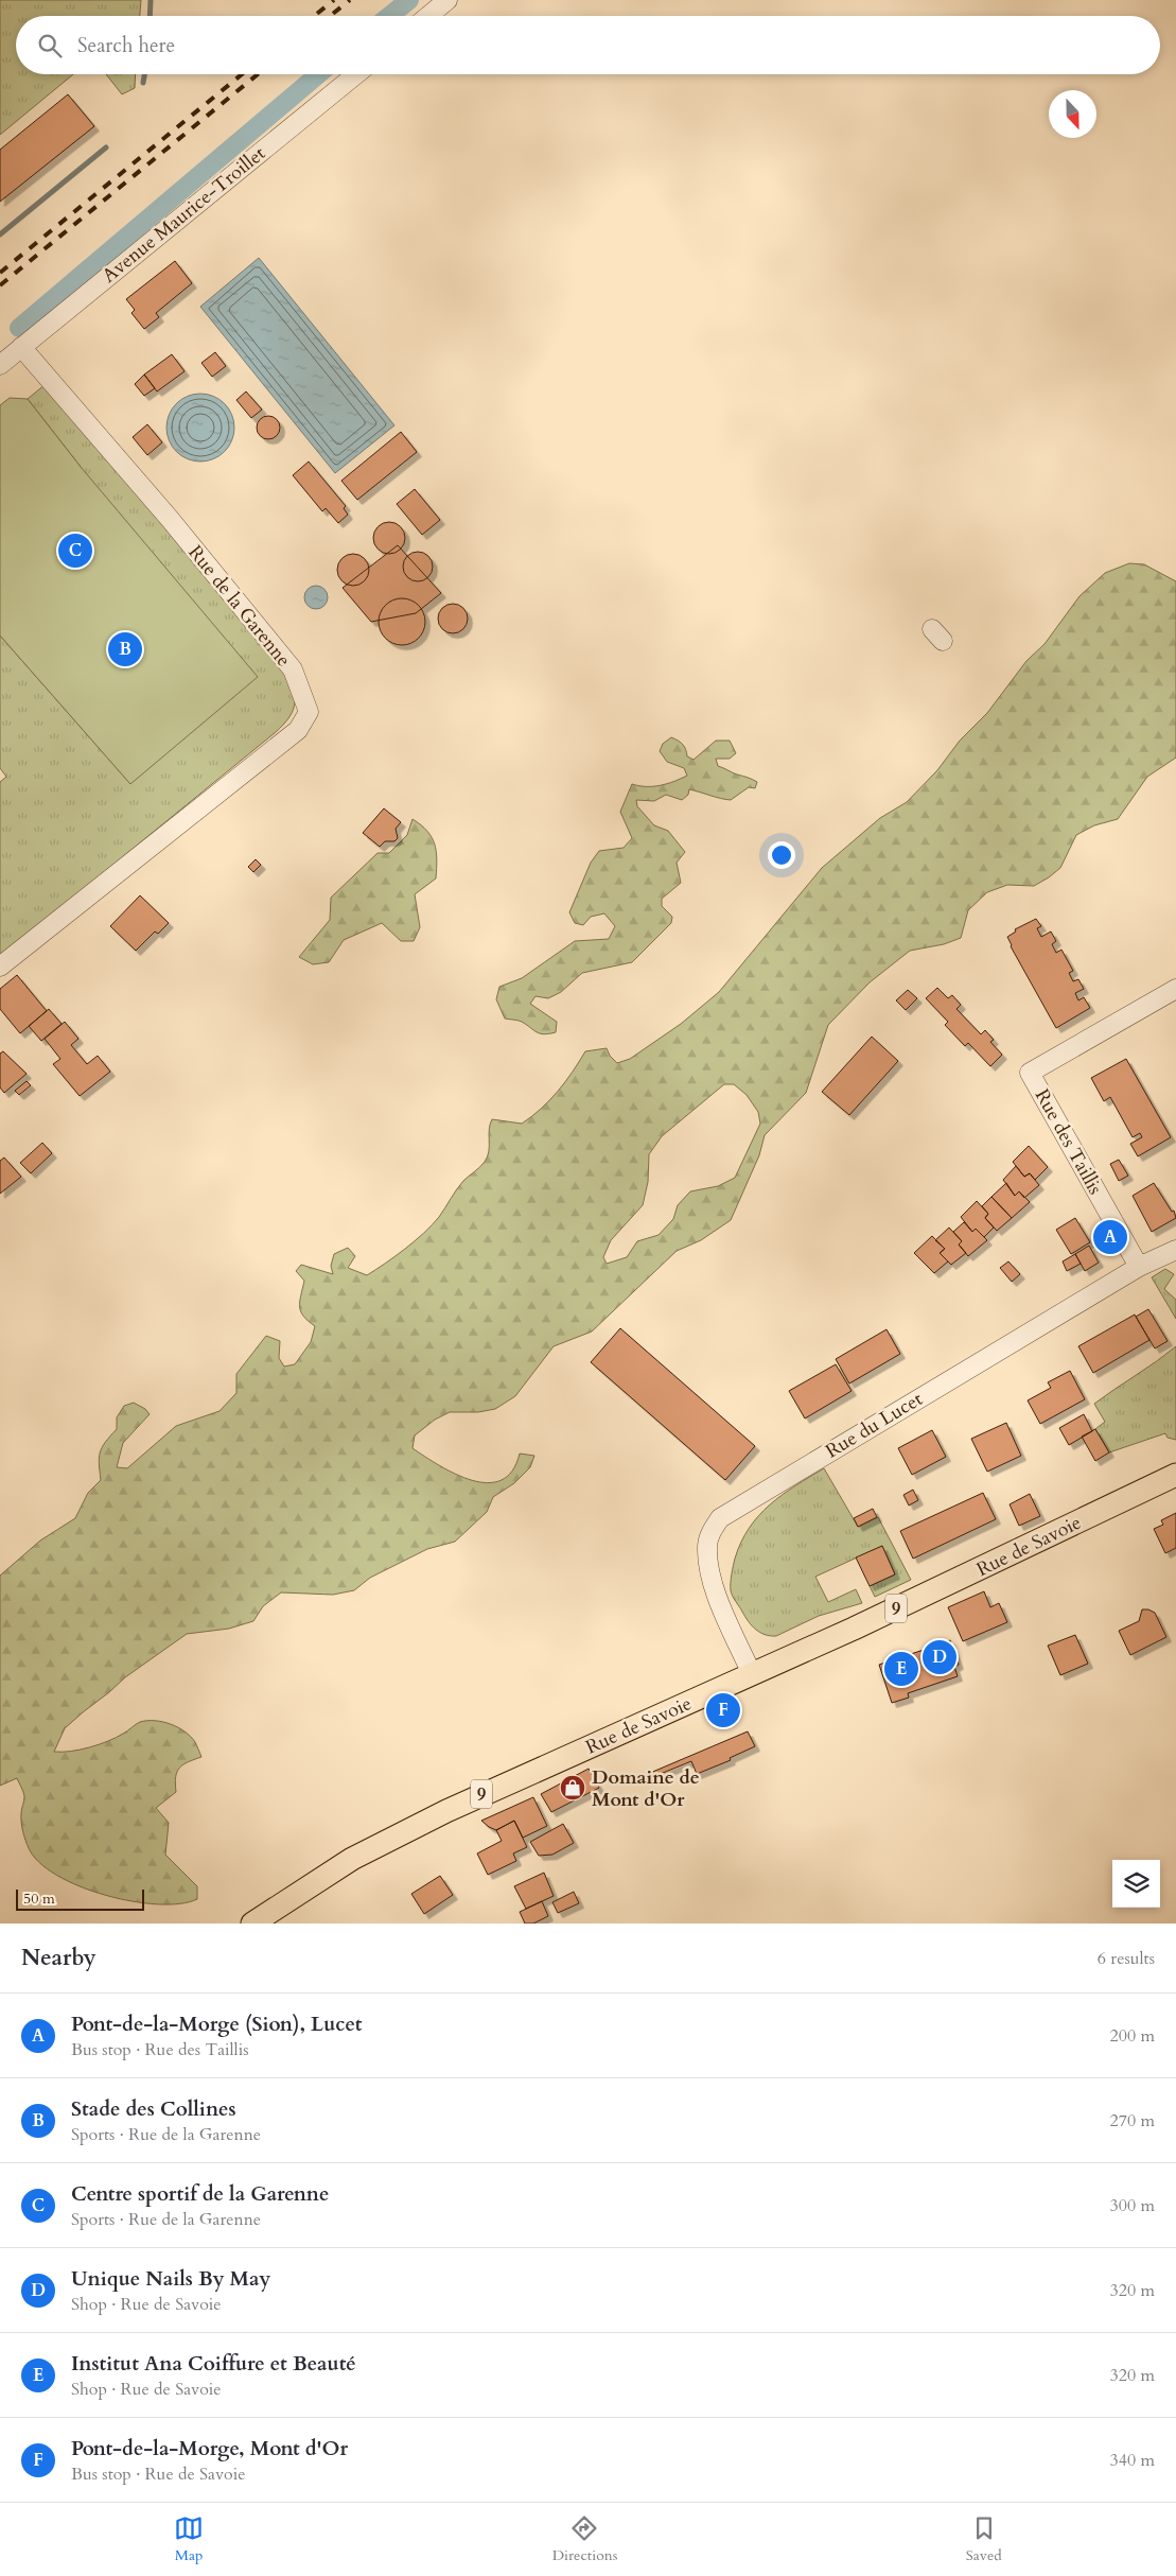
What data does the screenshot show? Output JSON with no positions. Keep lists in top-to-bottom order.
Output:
{
  "streets": {
    "main road": ["Rue de Savoie", "9"],
    "street": [
      "Avenue Maurice-Troillet",
      "Rue de la Garenne",
      "Rue des Taillis",
      "Rue du Lucet"
    ]
  },
  "crossings": [
    ["Avenue Maurice-Troillet", "Rue de la Garenne"],
    ["Rue des Taillis", "Rue du Lucet"],
    ["Rue du Lucet", "Rue de Savoie"]
  ],
  "places": {
    "shop": ["Domaine de Mont d'Or"]
  },
  "scale_bar": "50 m",
  "north": "bottom",
  "page": {
    "search": "Search here",
    "pins": [
      "C",
      "B",
      "A",
      "D",
      "E",
      "F"
    ],
    "scale": "50 m",
    "heading": ["Nearby", "6 results"],
    "list": [
      {
        "mark": "A",
        "name": "Pont-de-la-Morge (Sion), Lucet",
        "note": "Bus stop · Rue des Taillis",
        "value": "200 m"
      },
      {
        "mark": "B",
        "name": "Stade des Collines",
        "note": "Sports · Rue de la Garenne",
        "value": "270 m"
      },
      {
        "mark": "C",
        "name": "Centre sportif de la Garenne",
        "note": "Sports · Rue de la Garenne",
        "value": "300 m"
      },
      {
        "mark": "D",
        "name": "Unique Nails By May",
        "note": "Shop · Rue de Savoie",
        "value": "320 m"
      },
      {
        "mark": "E",
        "name": "Institut Ana Coiffure et Beauté",
        "note": "Shop · Rue de Savoie",
        "value": "320 m"
      },
      {
        "mark": "F",
        "name": "Pont-de-la-Morge, Mont d'Or",
        "note": "Bus stop · Rue de Savoie",
        "value": "340 m"
      }
    ],
    "nav": ["Map", "Directions", "Saved"]
  }
}
